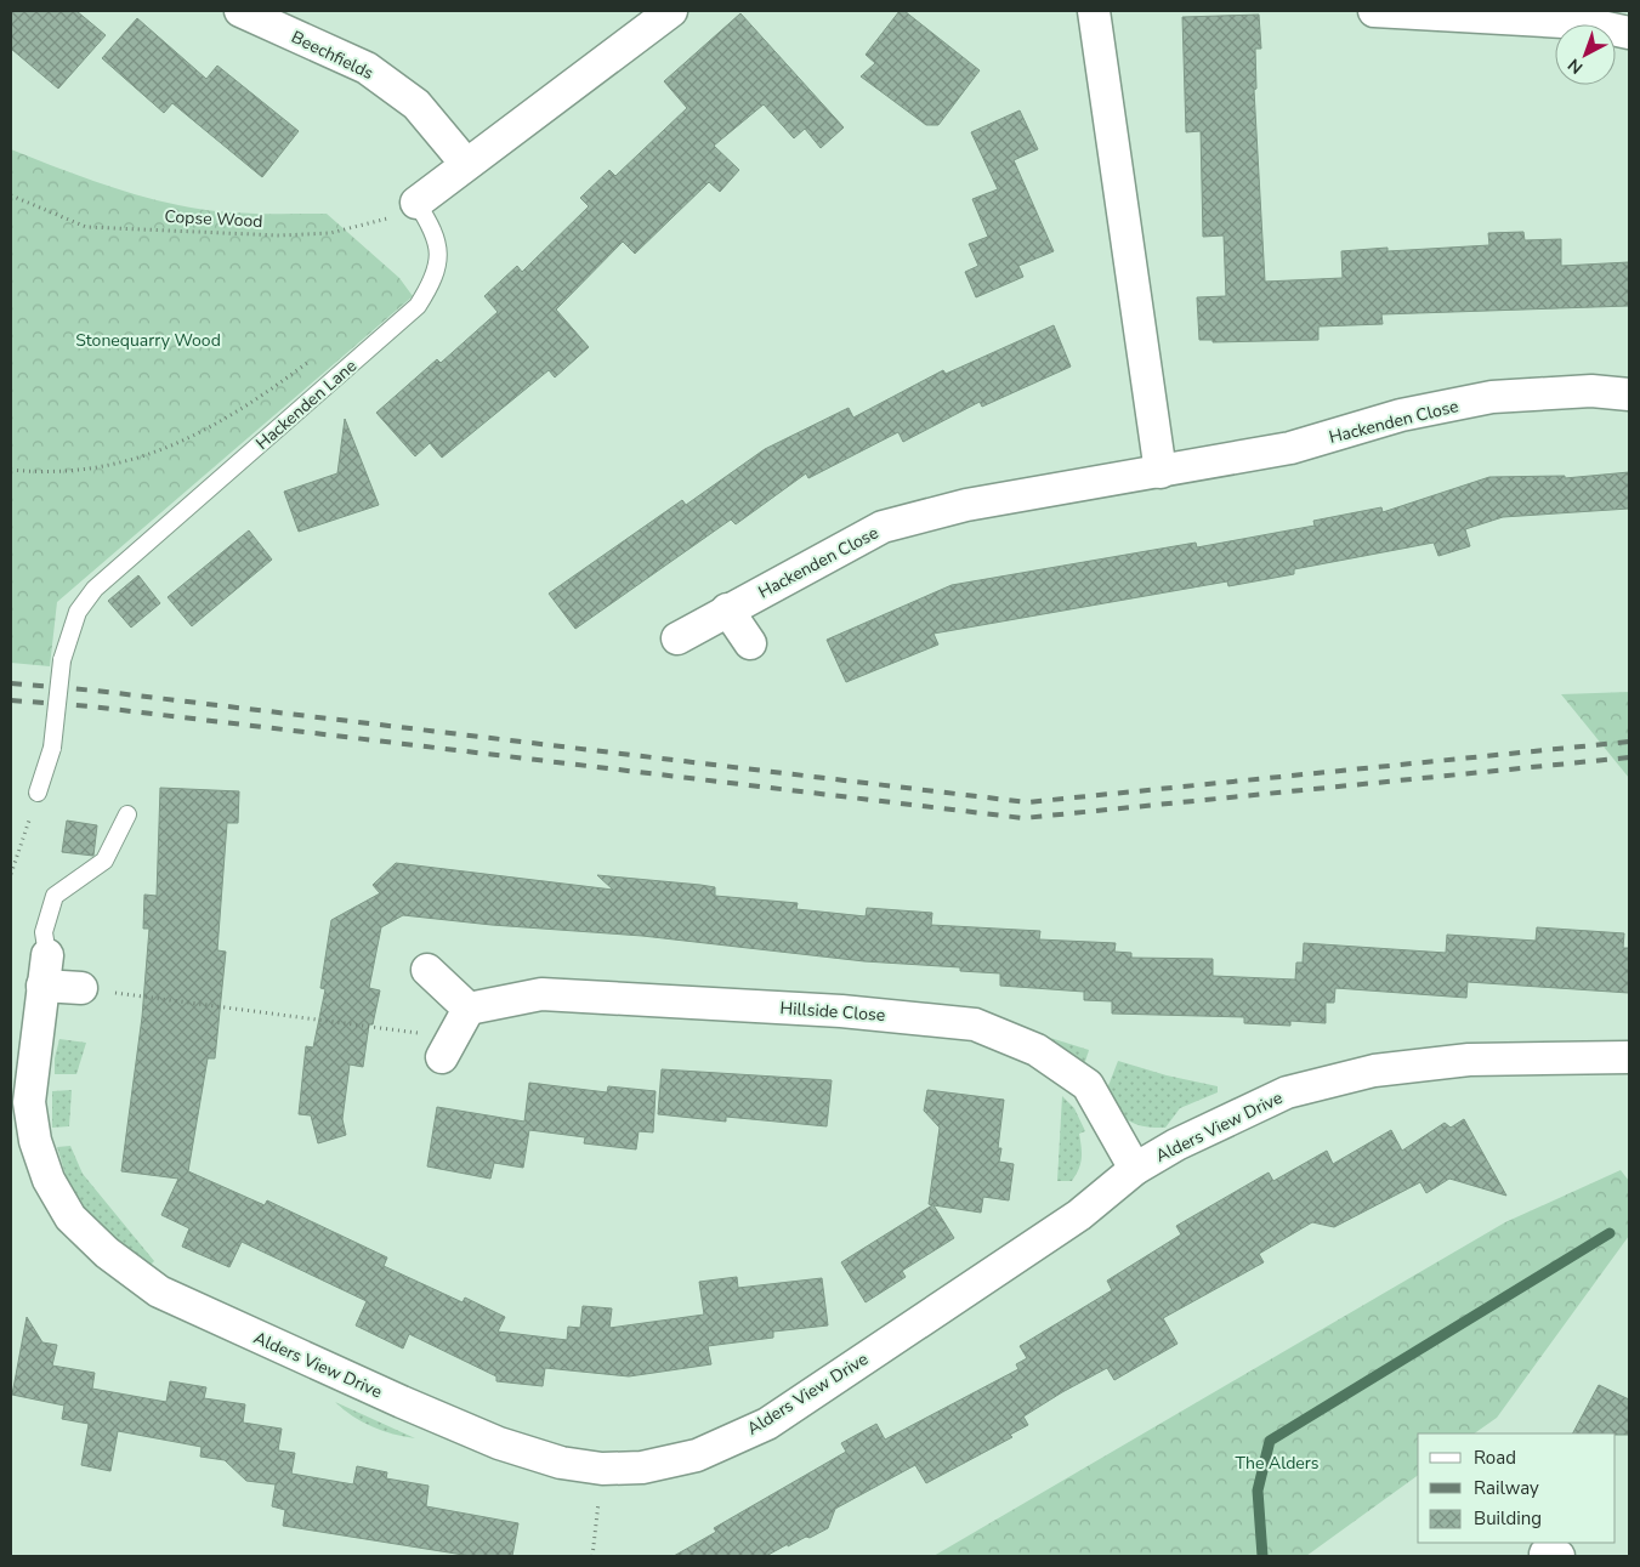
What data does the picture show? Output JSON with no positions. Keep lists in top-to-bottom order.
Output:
{
  "streets": {
    "street": [
      "Beechfields",
      "Hackenden Close",
      "Hillside Close",
      "Alders View Drive"
    ],
    "lane": ["Hackenden Lane"],
    "path": ["Copse Wood"]
  },
  "crossings": [
    ["Copse Wood", "Hackenden Lane"],
    ["Hillside Close", "Alders View Drive"]
  ],
  "parks": ["Stonequarry Wood", "The Alders"],
  "legend": ["Road", "Railway", "Building"],
  "north": "bottom left"
}
